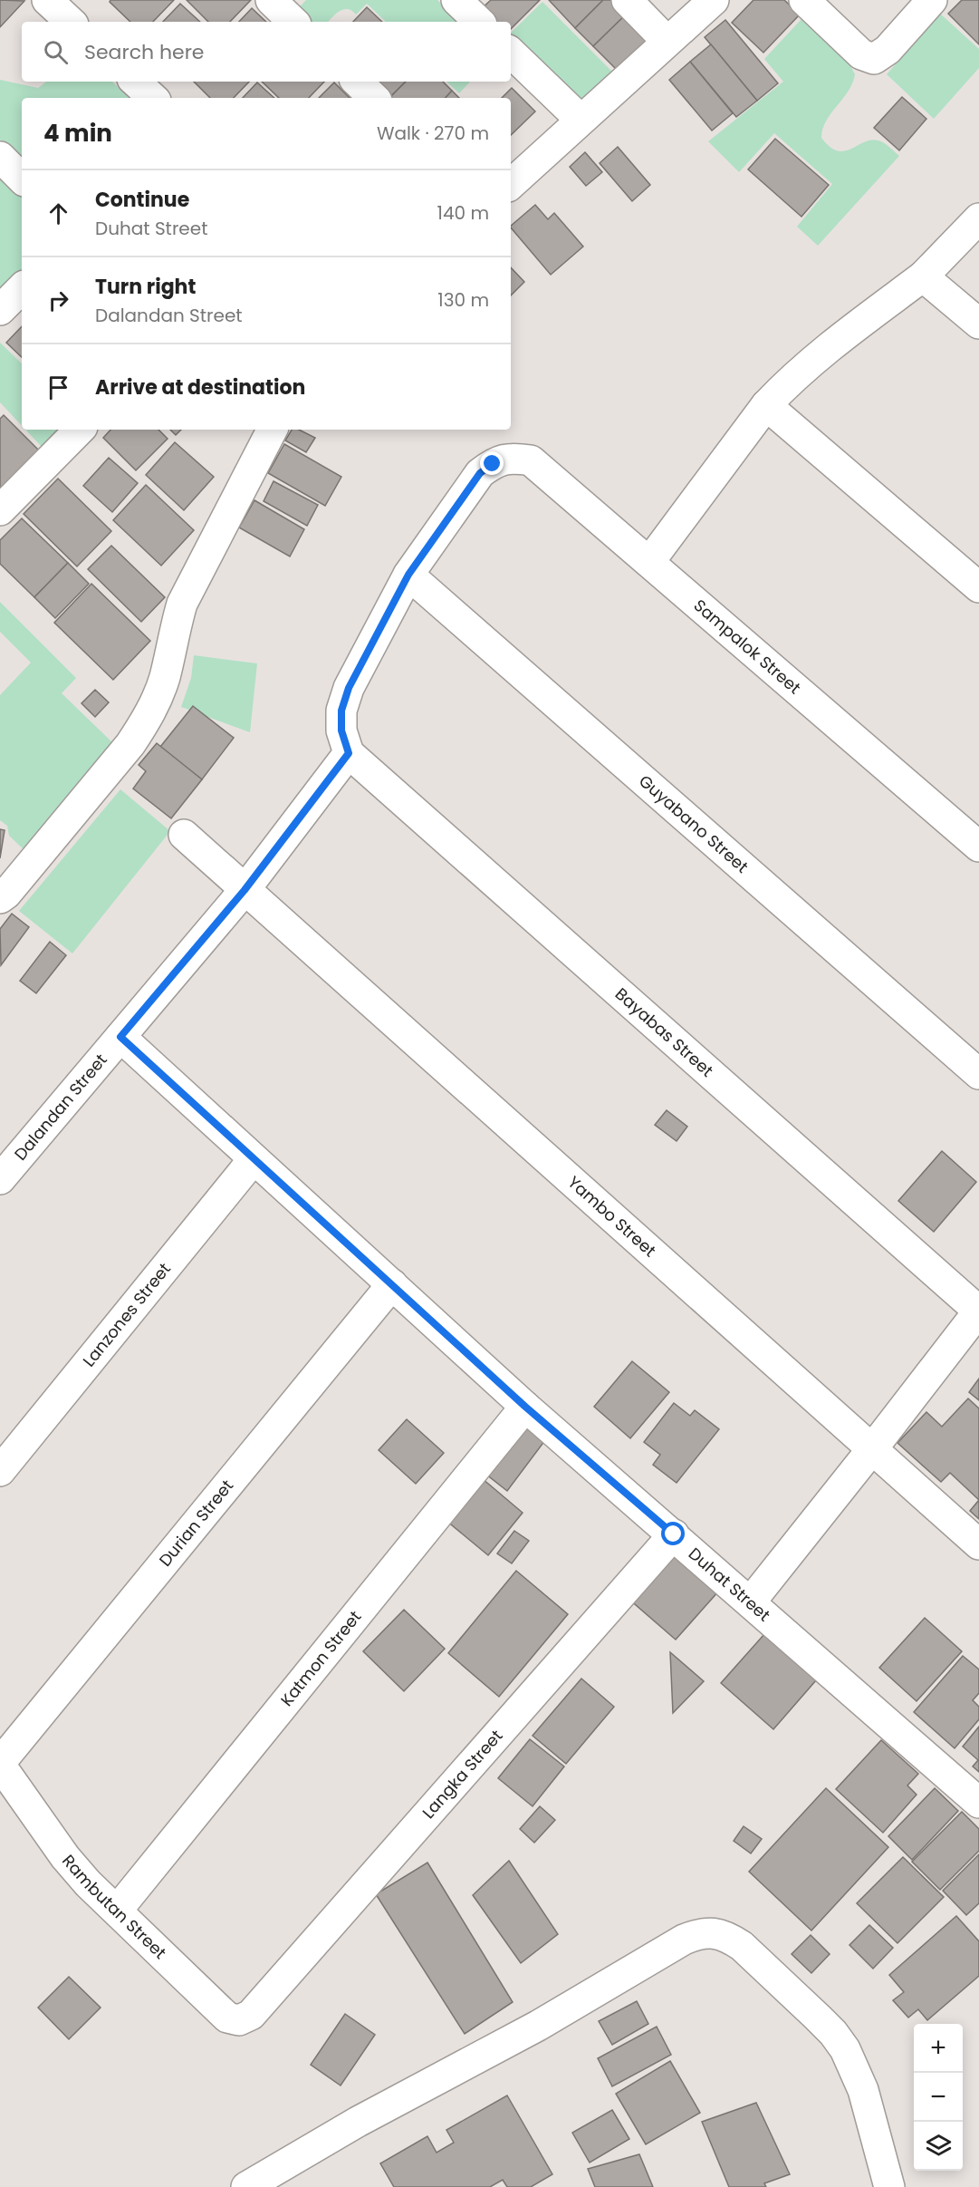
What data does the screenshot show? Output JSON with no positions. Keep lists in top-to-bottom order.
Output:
{
  "streets": {
    "street": [
      "Sampalok Street",
      "Guyabano Street",
      "Bayabas Street",
      "Dalandan Street",
      "Yambo Street",
      "Lanzones Street",
      "Durian Street",
      "Duhat Street",
      "Katmon Street",
      "Langka Street",
      "Rambutan Street"
    ]
  },
  "crossings": [
    ["Sampalok Street", "Guyabano Street"],
    ["Bayabas Street", "Dalandan Street"],
    ["Dalandan Street", "Yambo Street"],
    ["Dalandan Street", "Duhat Street"],
    ["Lanzones Street", "Duhat Street"],
    ["Durian Street", "Duhat Street"],
    ["Durian Street", "Rambutan Street"],
    ["Duhat Street", "Katmon Street"],
    ["Duhat Street", "Langka Street"],
    ["Katmon Street", "Rambutan Street"],
    ["Langka Street", "Rambutan Street"]
  ],
  "page": {
    "search": "Search here",
    "heading": ["4 min", "Walk · 270 m"],
    "list": [
      ["Continue", "Duhat Street", "140 m"],
      ["Turn right", "Dalandan Street", "130 m"],
      "Arrive at destination"
    ],
    "map_buttons": ["+", "−"]
  }
}
